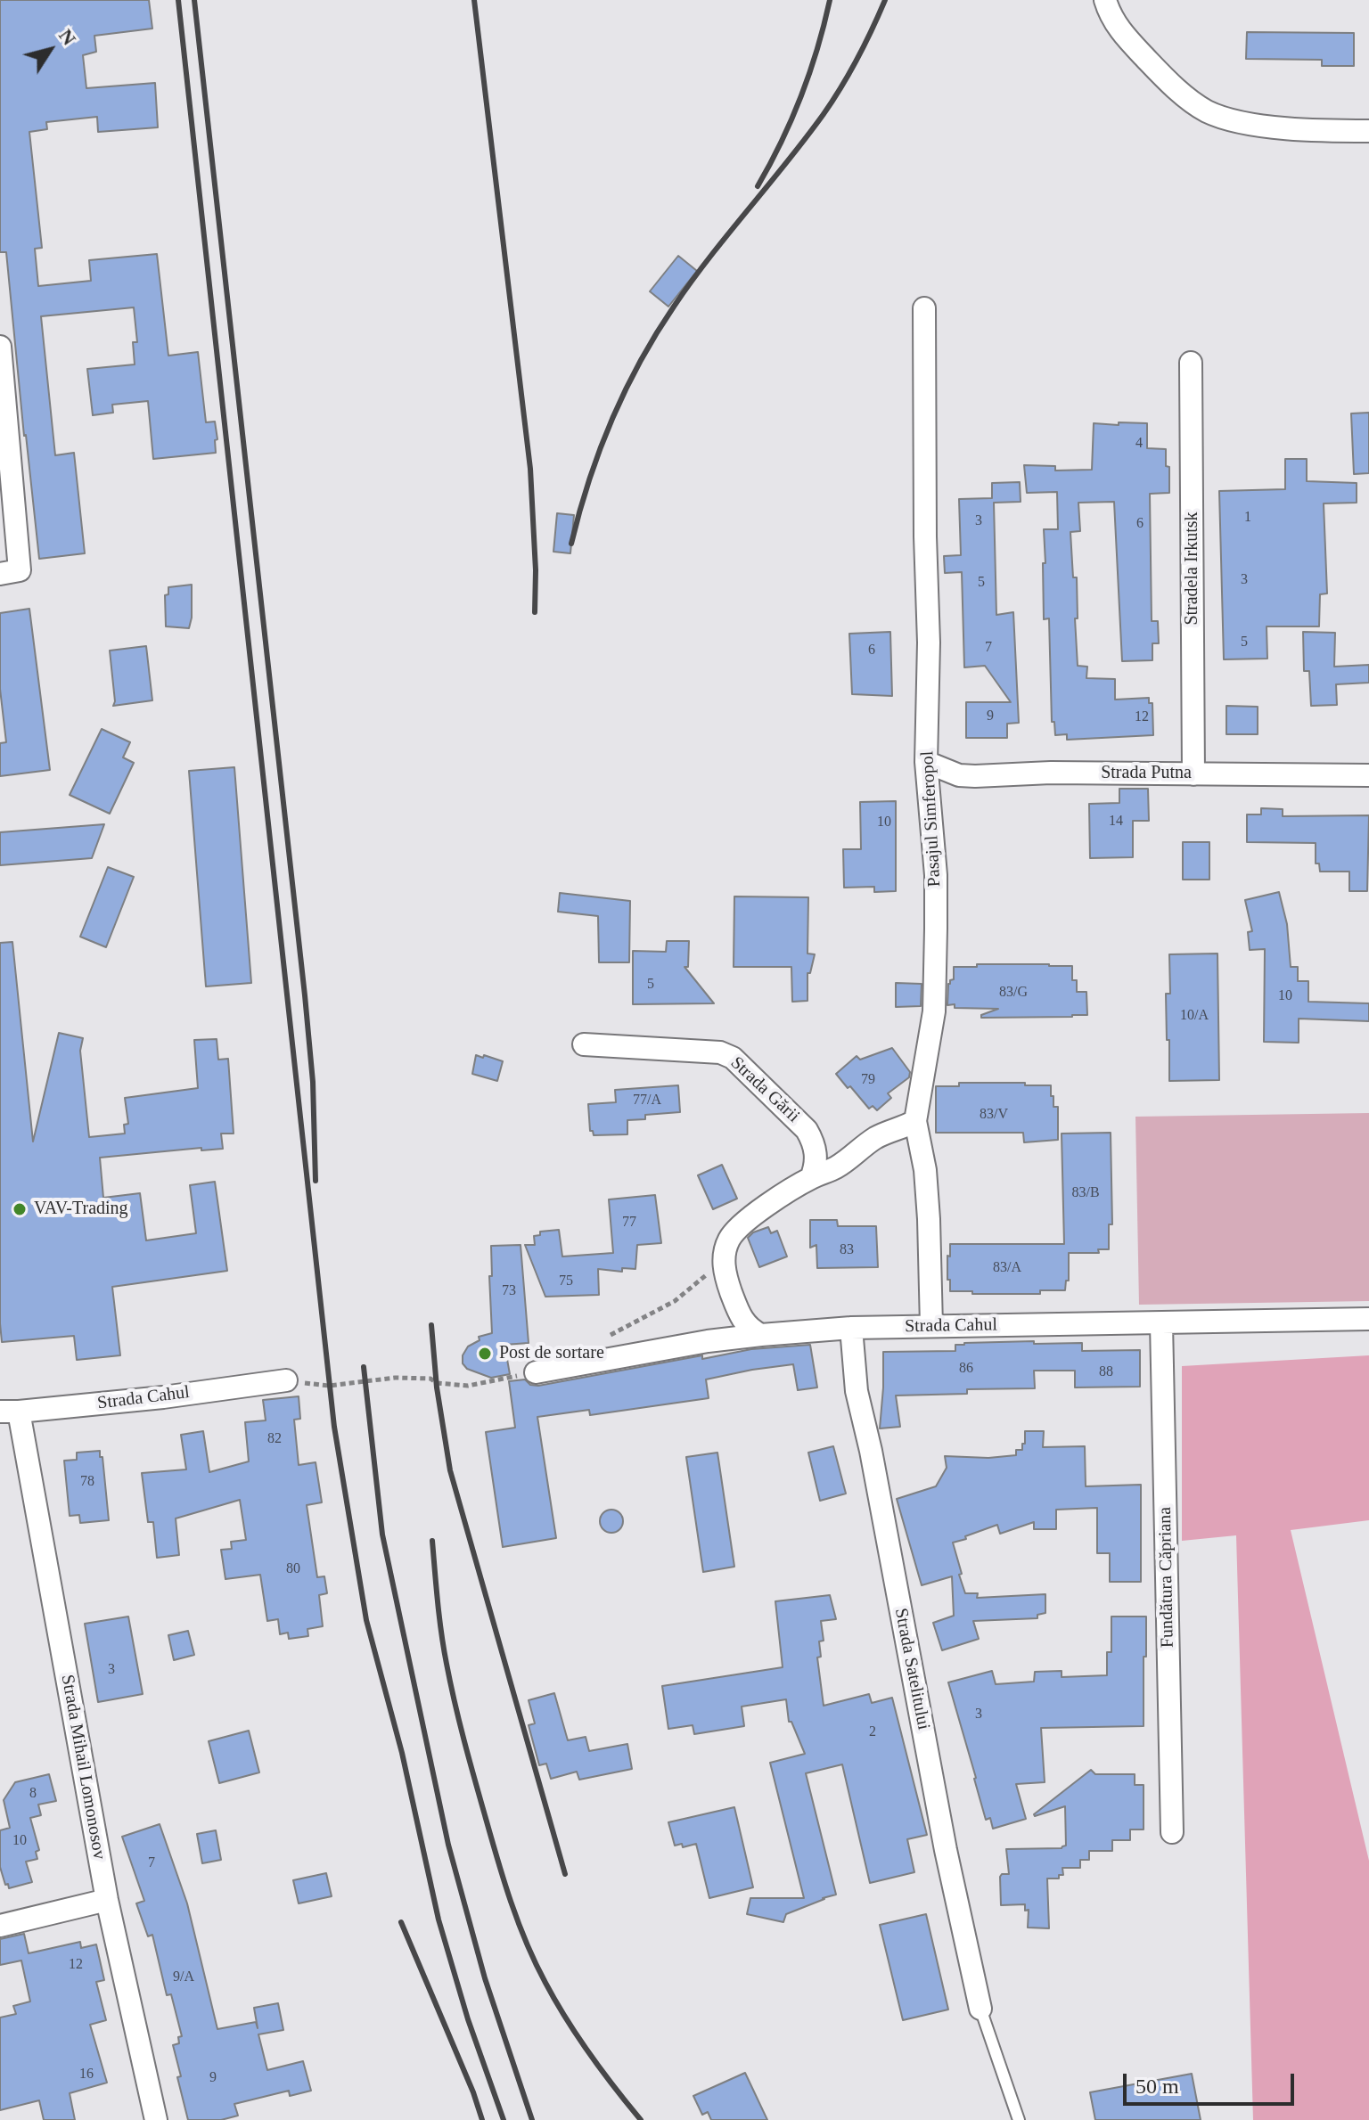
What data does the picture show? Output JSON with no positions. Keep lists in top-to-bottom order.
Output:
{
  "streets": {
    "street": [
      "Stradela Irkutsk",
      "Strada Putna",
      "Pasajul Simferopol",
      "Strada Gării",
      "Strada Cahul",
      "Fundătura Căpriana",
      "Strada Satelitului",
      "Strada Mihail Lomonosov"
    ]
  },
  "crossings": [
    ["Stradela Irkutsk", "Strada Putna"],
    ["Strada Putna", "Pasajul Simferopol"],
    ["Pasajul Simferopol", "Strada Cahul"],
    ["Strada Cahul", "Fundătura Căpriana"],
    ["Strada Cahul", "Strada Satelitului"],
    ["Strada Cahul", "Strada Mihail Lomonosov"]
  ],
  "places": ["VAV-Trading", "Post de sortare"],
  "house_numbers": [
    "4",
    "1",
    "3",
    "6",
    "3",
    "5",
    "5",
    "7",
    "6",
    "9",
    "12",
    "14",
    "10",
    "5",
    "83/G",
    "10",
    "10/A",
    "79",
    "77/A",
    "83/V",
    "83/B",
    "77",
    "83",
    "83/A",
    "75",
    "73",
    "86",
    "88",
    "82",
    "78",
    "80",
    "3",
    "3",
    "2",
    "8",
    "10",
    "7",
    "12",
    "9/A",
    "16",
    "9"
  ],
  "scale_bar": "50 m",
  "north": "top right"
}
